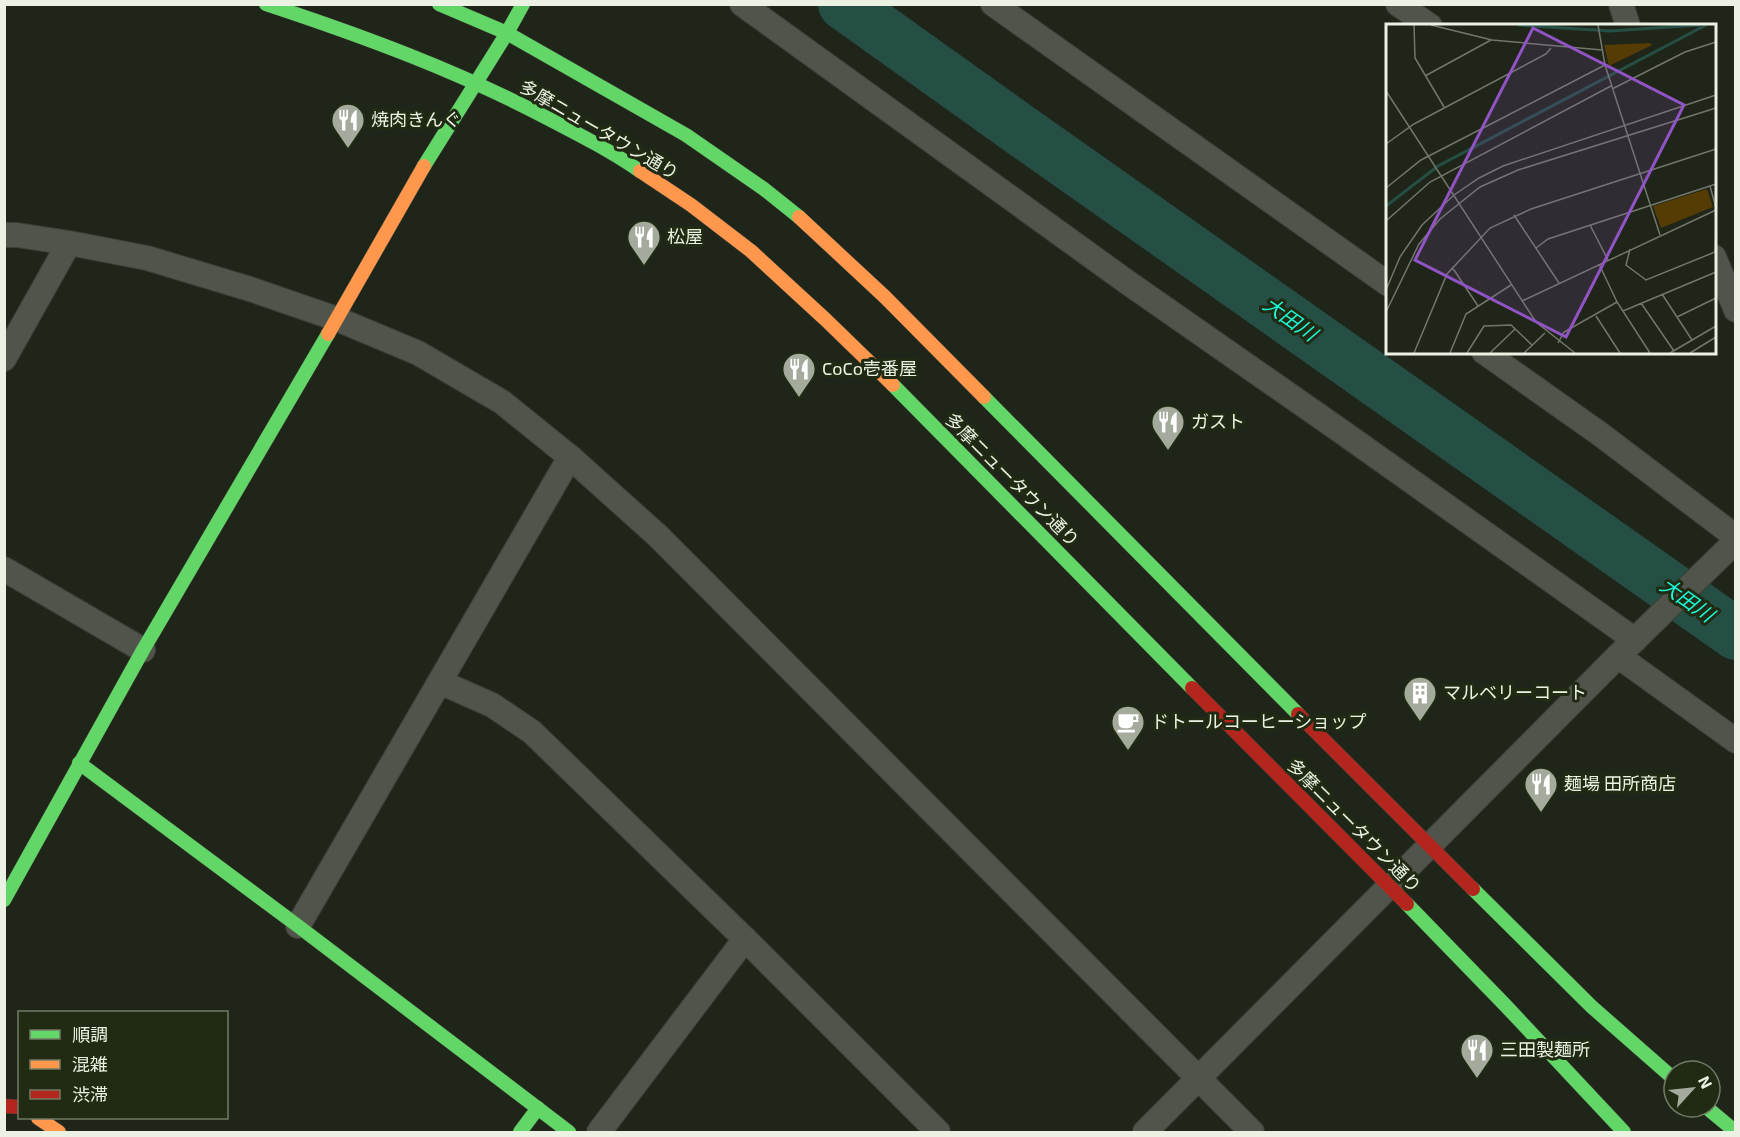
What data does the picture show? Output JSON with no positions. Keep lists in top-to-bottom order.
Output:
{
  "streets": {
    "main road": ["多摩ニュータウン通り"]
  },
  "water": ["大田川"],
  "places": {
    "restaurant": [
      "焼肉きんぐ",
      "松屋",
      "CoCo壱番屋",
      "ガスト",
      "麺場 田所商店",
      "三田製麺所"
    ],
    "building": ["マルベリーコート"],
    "cafe": ["ドトールコーヒーショップ"]
  },
  "legend": ["順調", "混雑", "渋滞"],
  "north": "top right"
}
